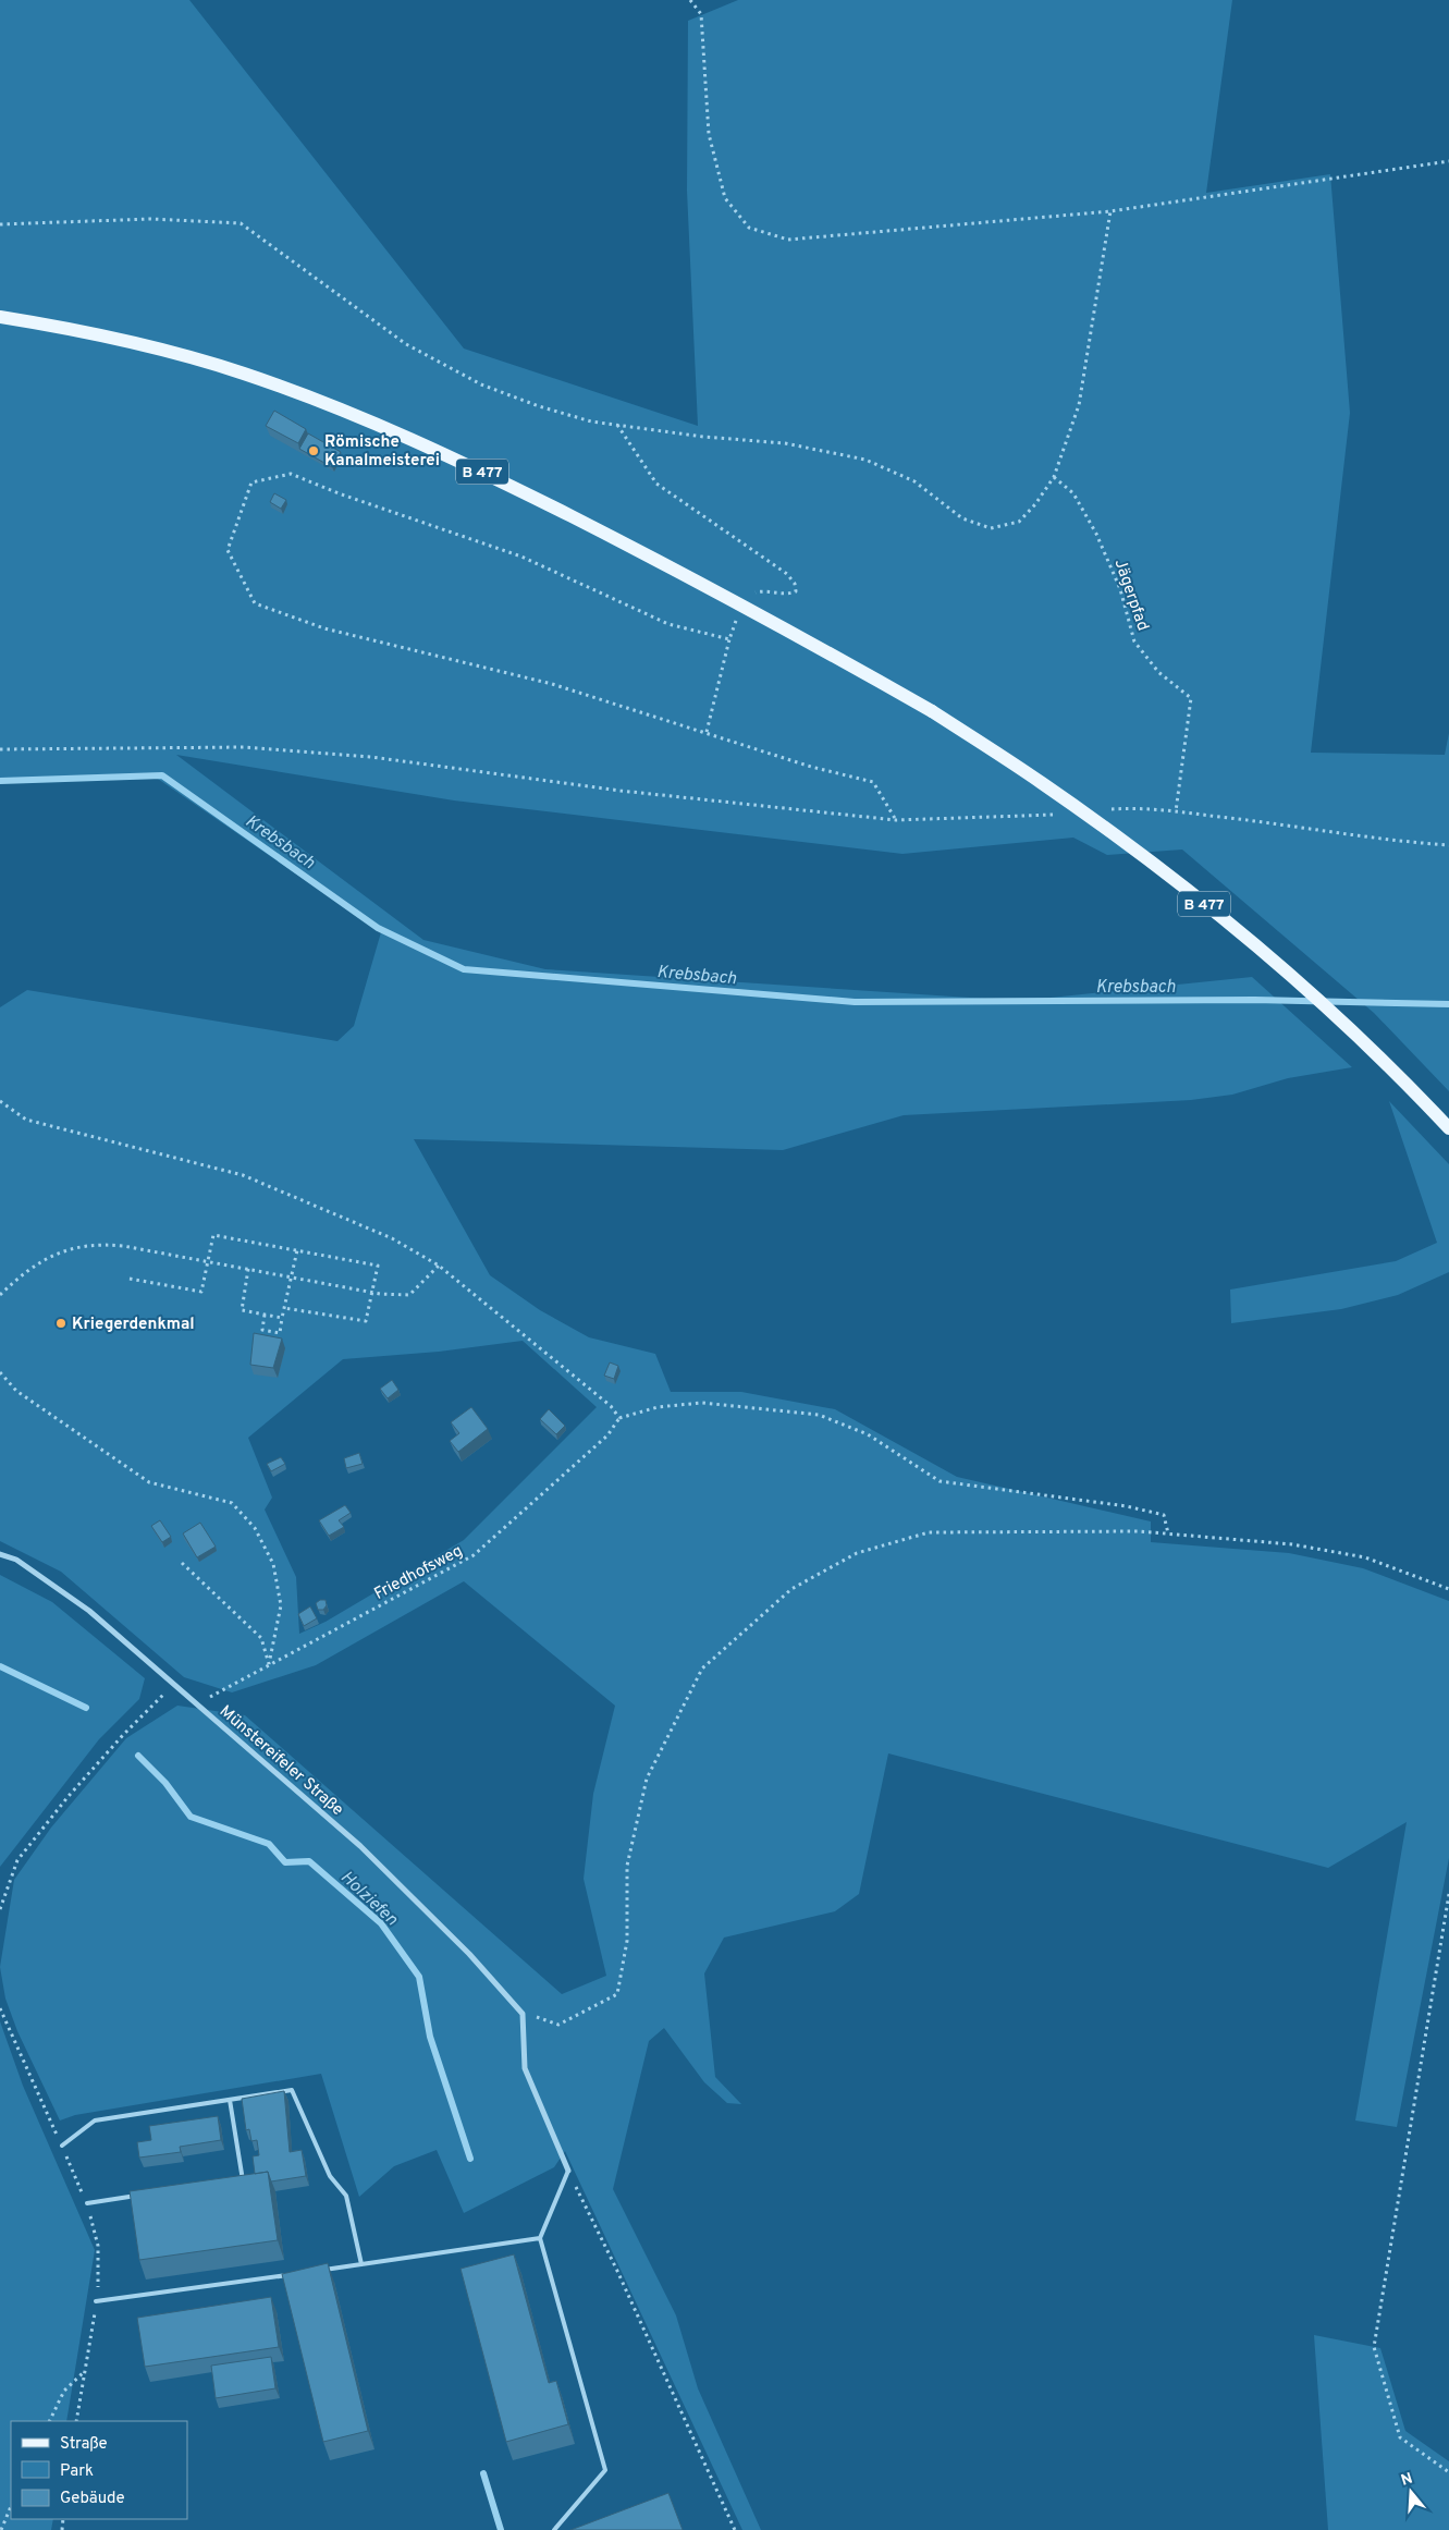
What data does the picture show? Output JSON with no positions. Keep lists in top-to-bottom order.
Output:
{
  "streets": {
    "main road": ["B 477"],
    "street": ["Münstereifeler Straße"],
    "path": ["Jägerpfad", "Friedhofsweg"]
  },
  "crossings": [
    ["Friedhofsweg", "Münstereifeler Straße"]
  ],
  "water": ["Krebsbach", "Holziefen"],
  "places": ["Römische Kanalmeisterei", "Kriegerdenkmal"],
  "legend": ["Straße", "Park", "Gebäude"],
  "north": "top"
}
